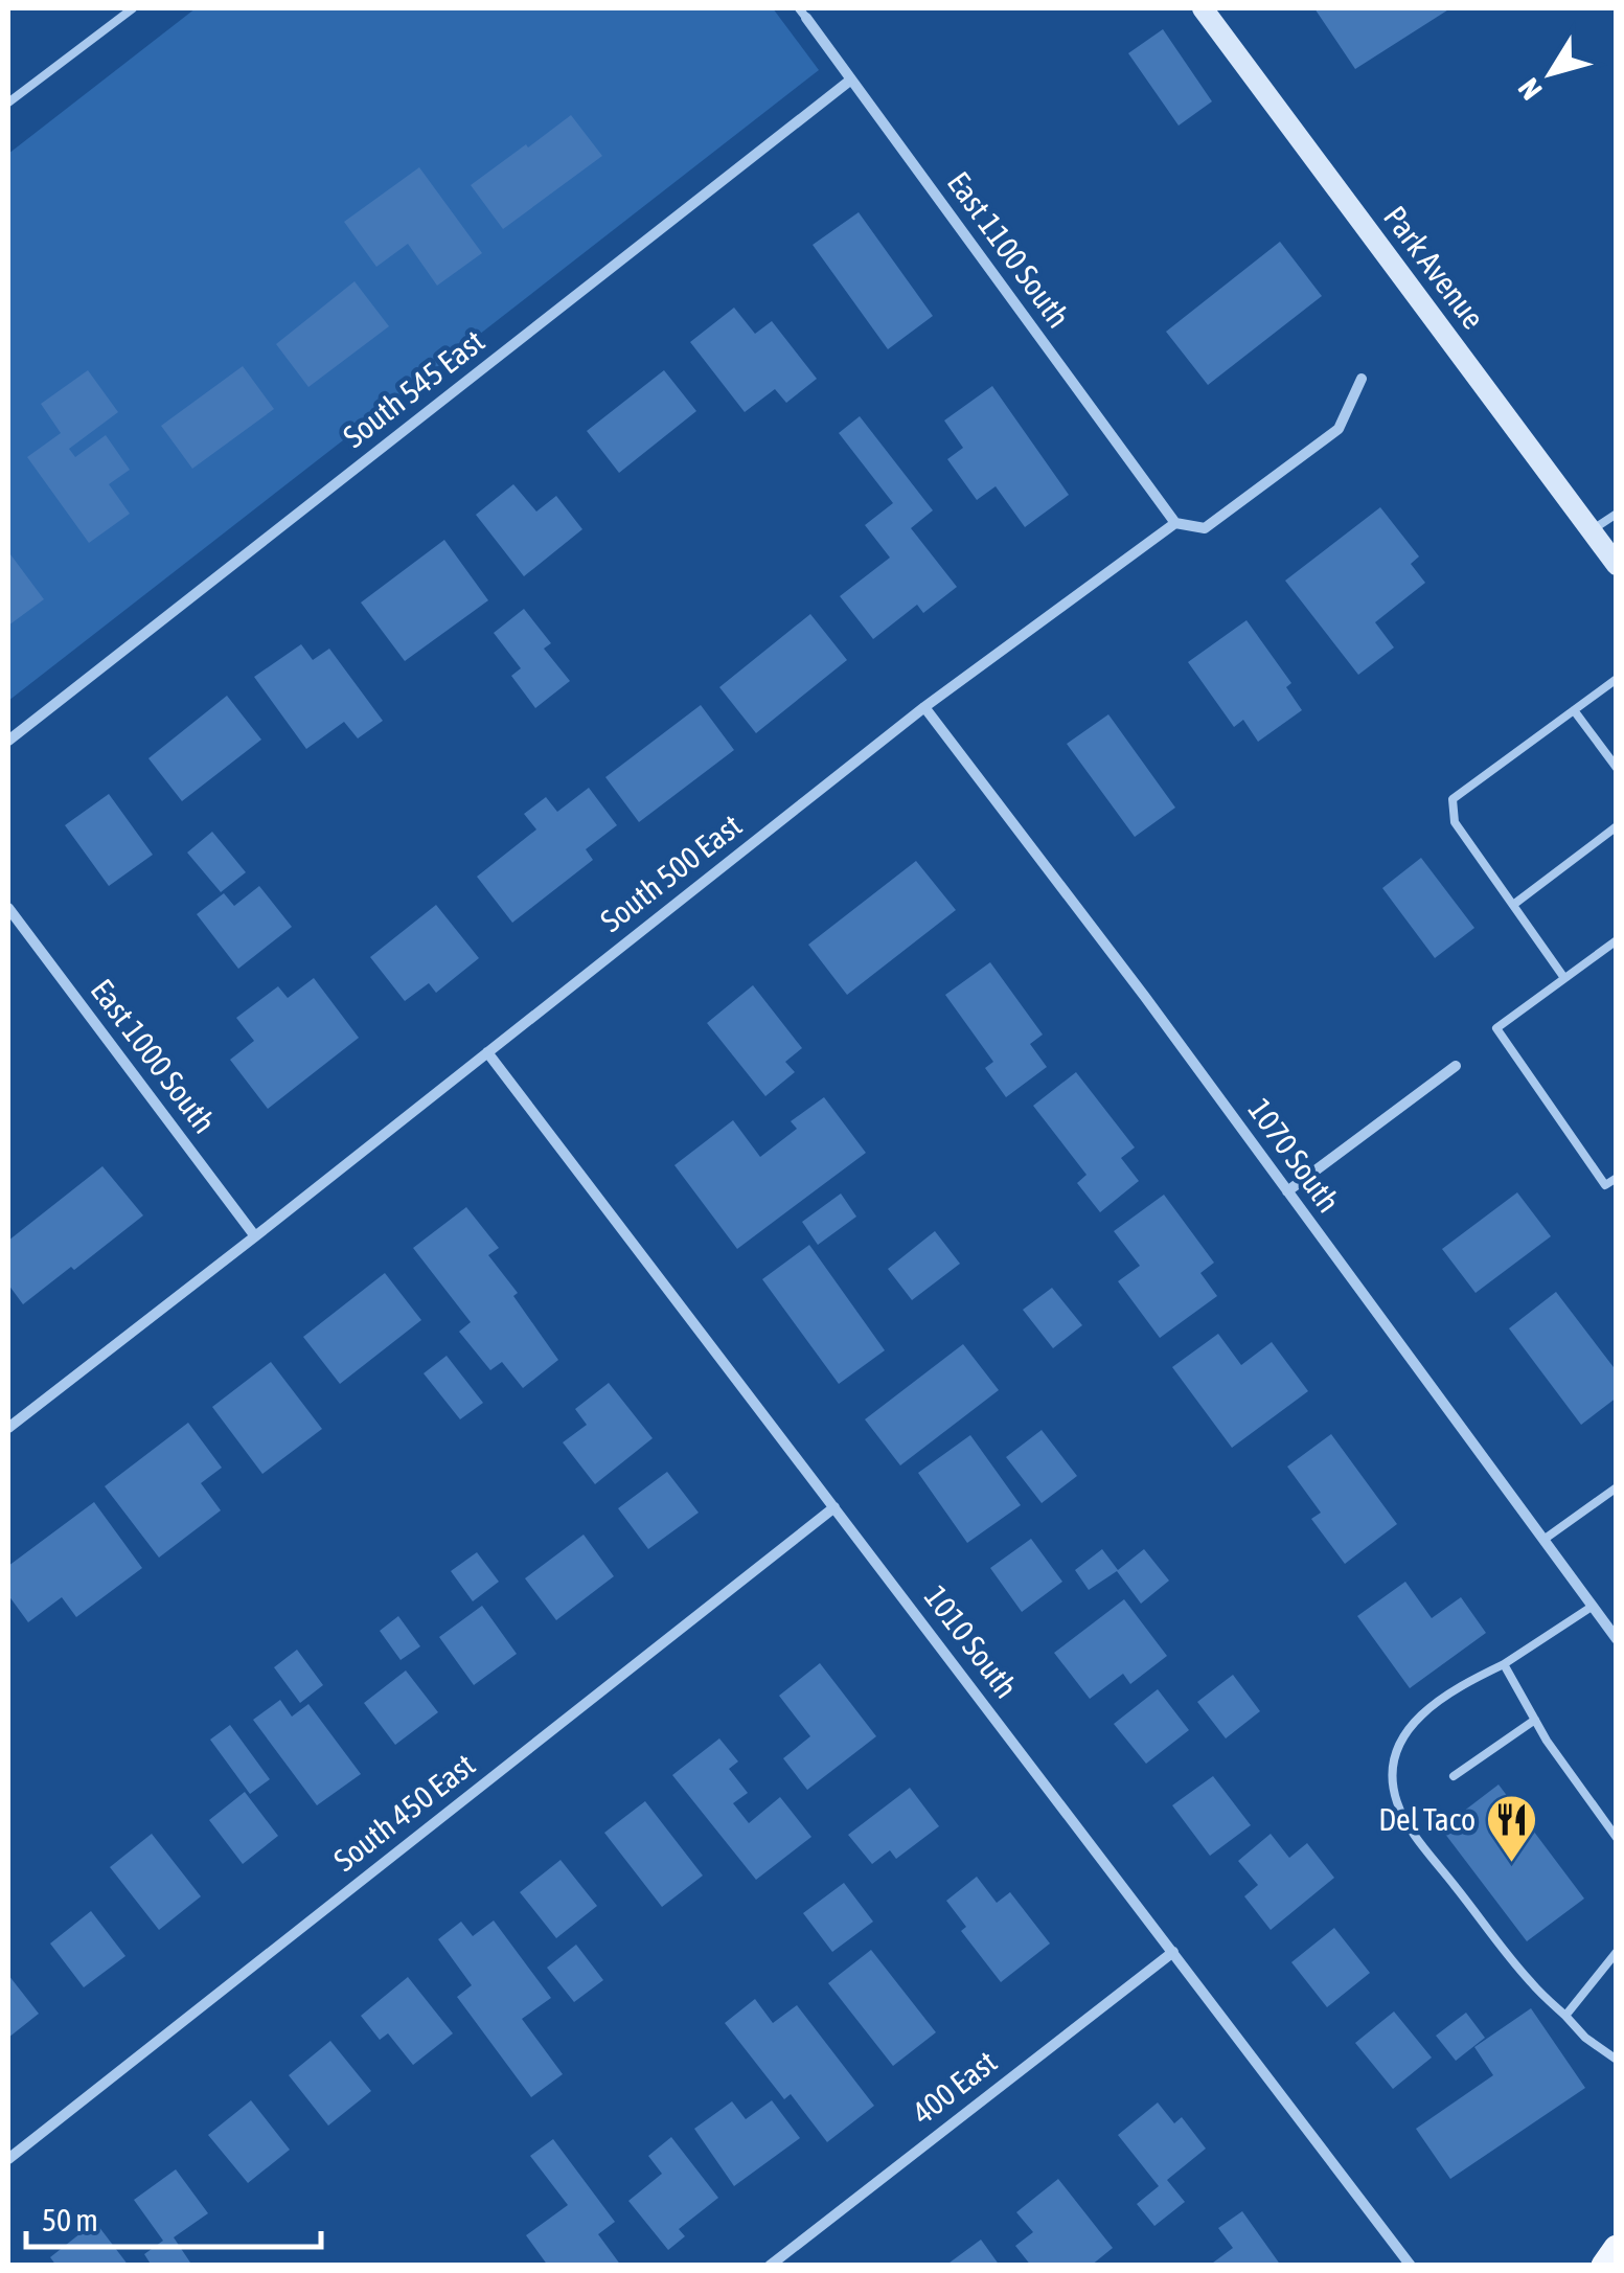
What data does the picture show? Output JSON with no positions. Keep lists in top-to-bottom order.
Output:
{
  "streets": {
    "street": [
      "East 1100 South",
      "Park Avenue",
      "South 545 East",
      "South 500 East",
      "East 1000 South",
      "1070 South",
      "1010 South",
      "South 450 East",
      "400 East"
    ]
  },
  "crossings": [
    ["East 1100 South", "South 545 East"],
    ["East 1100 South", "South 500 East"],
    ["South 500 East", "East 1000 South"],
    ["South 500 East", "1070 South"],
    ["South 500 East", "1010 South"],
    ["1010 South", "South 450 East"],
    ["1010 South", "400 East"]
  ],
  "places": {
    "restaurant": ["Del Taco"]
  },
  "scale_bar": "50 m",
  "north": "bottom left"
}
